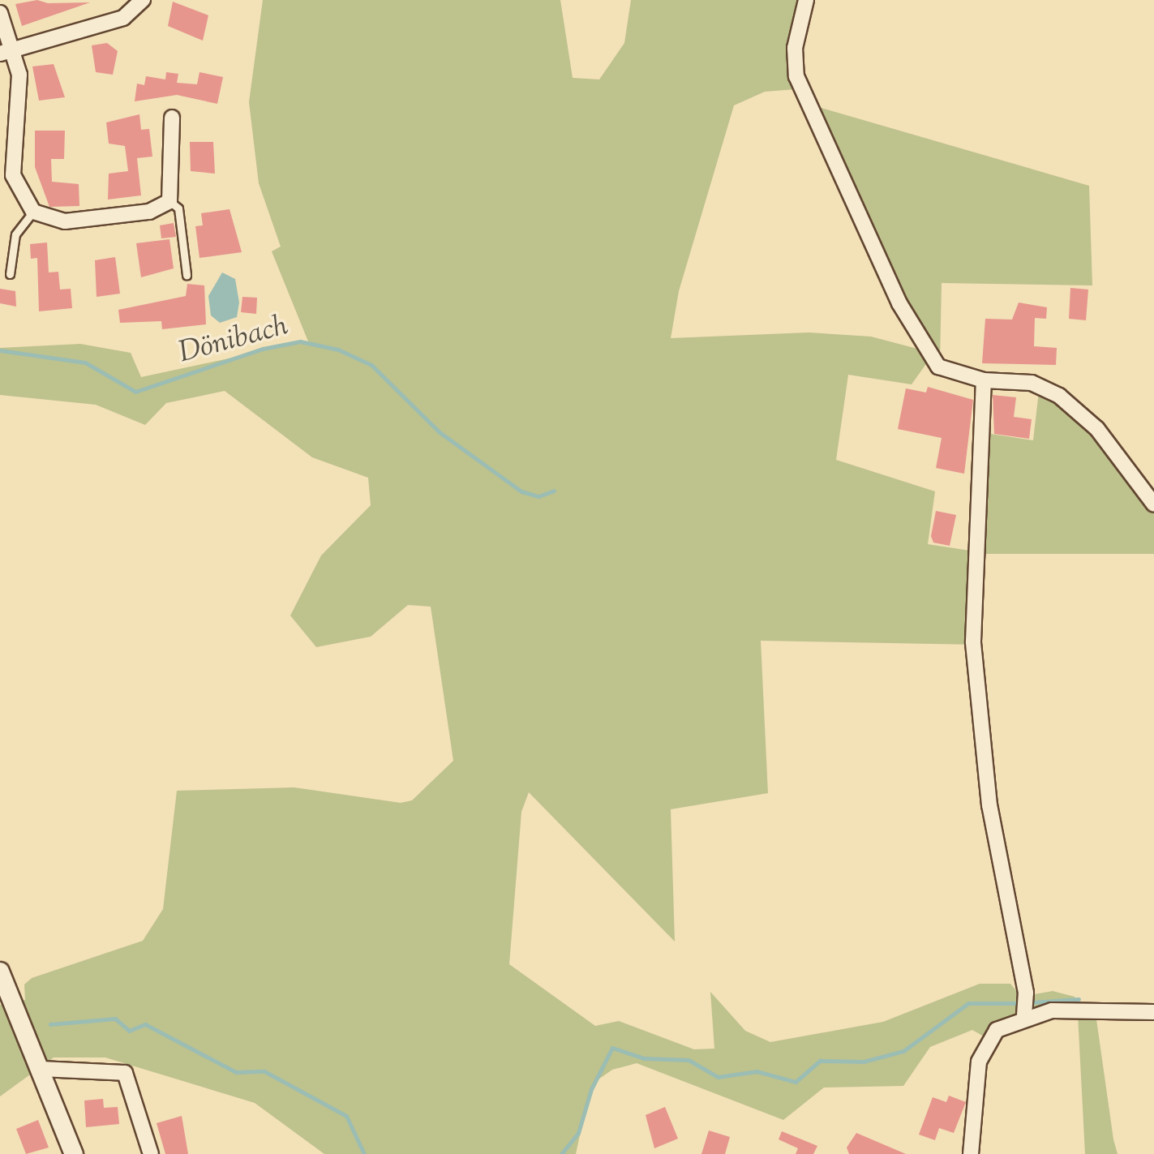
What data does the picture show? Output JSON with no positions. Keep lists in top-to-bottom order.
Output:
{
  "water": ["Dönibach"]
}
